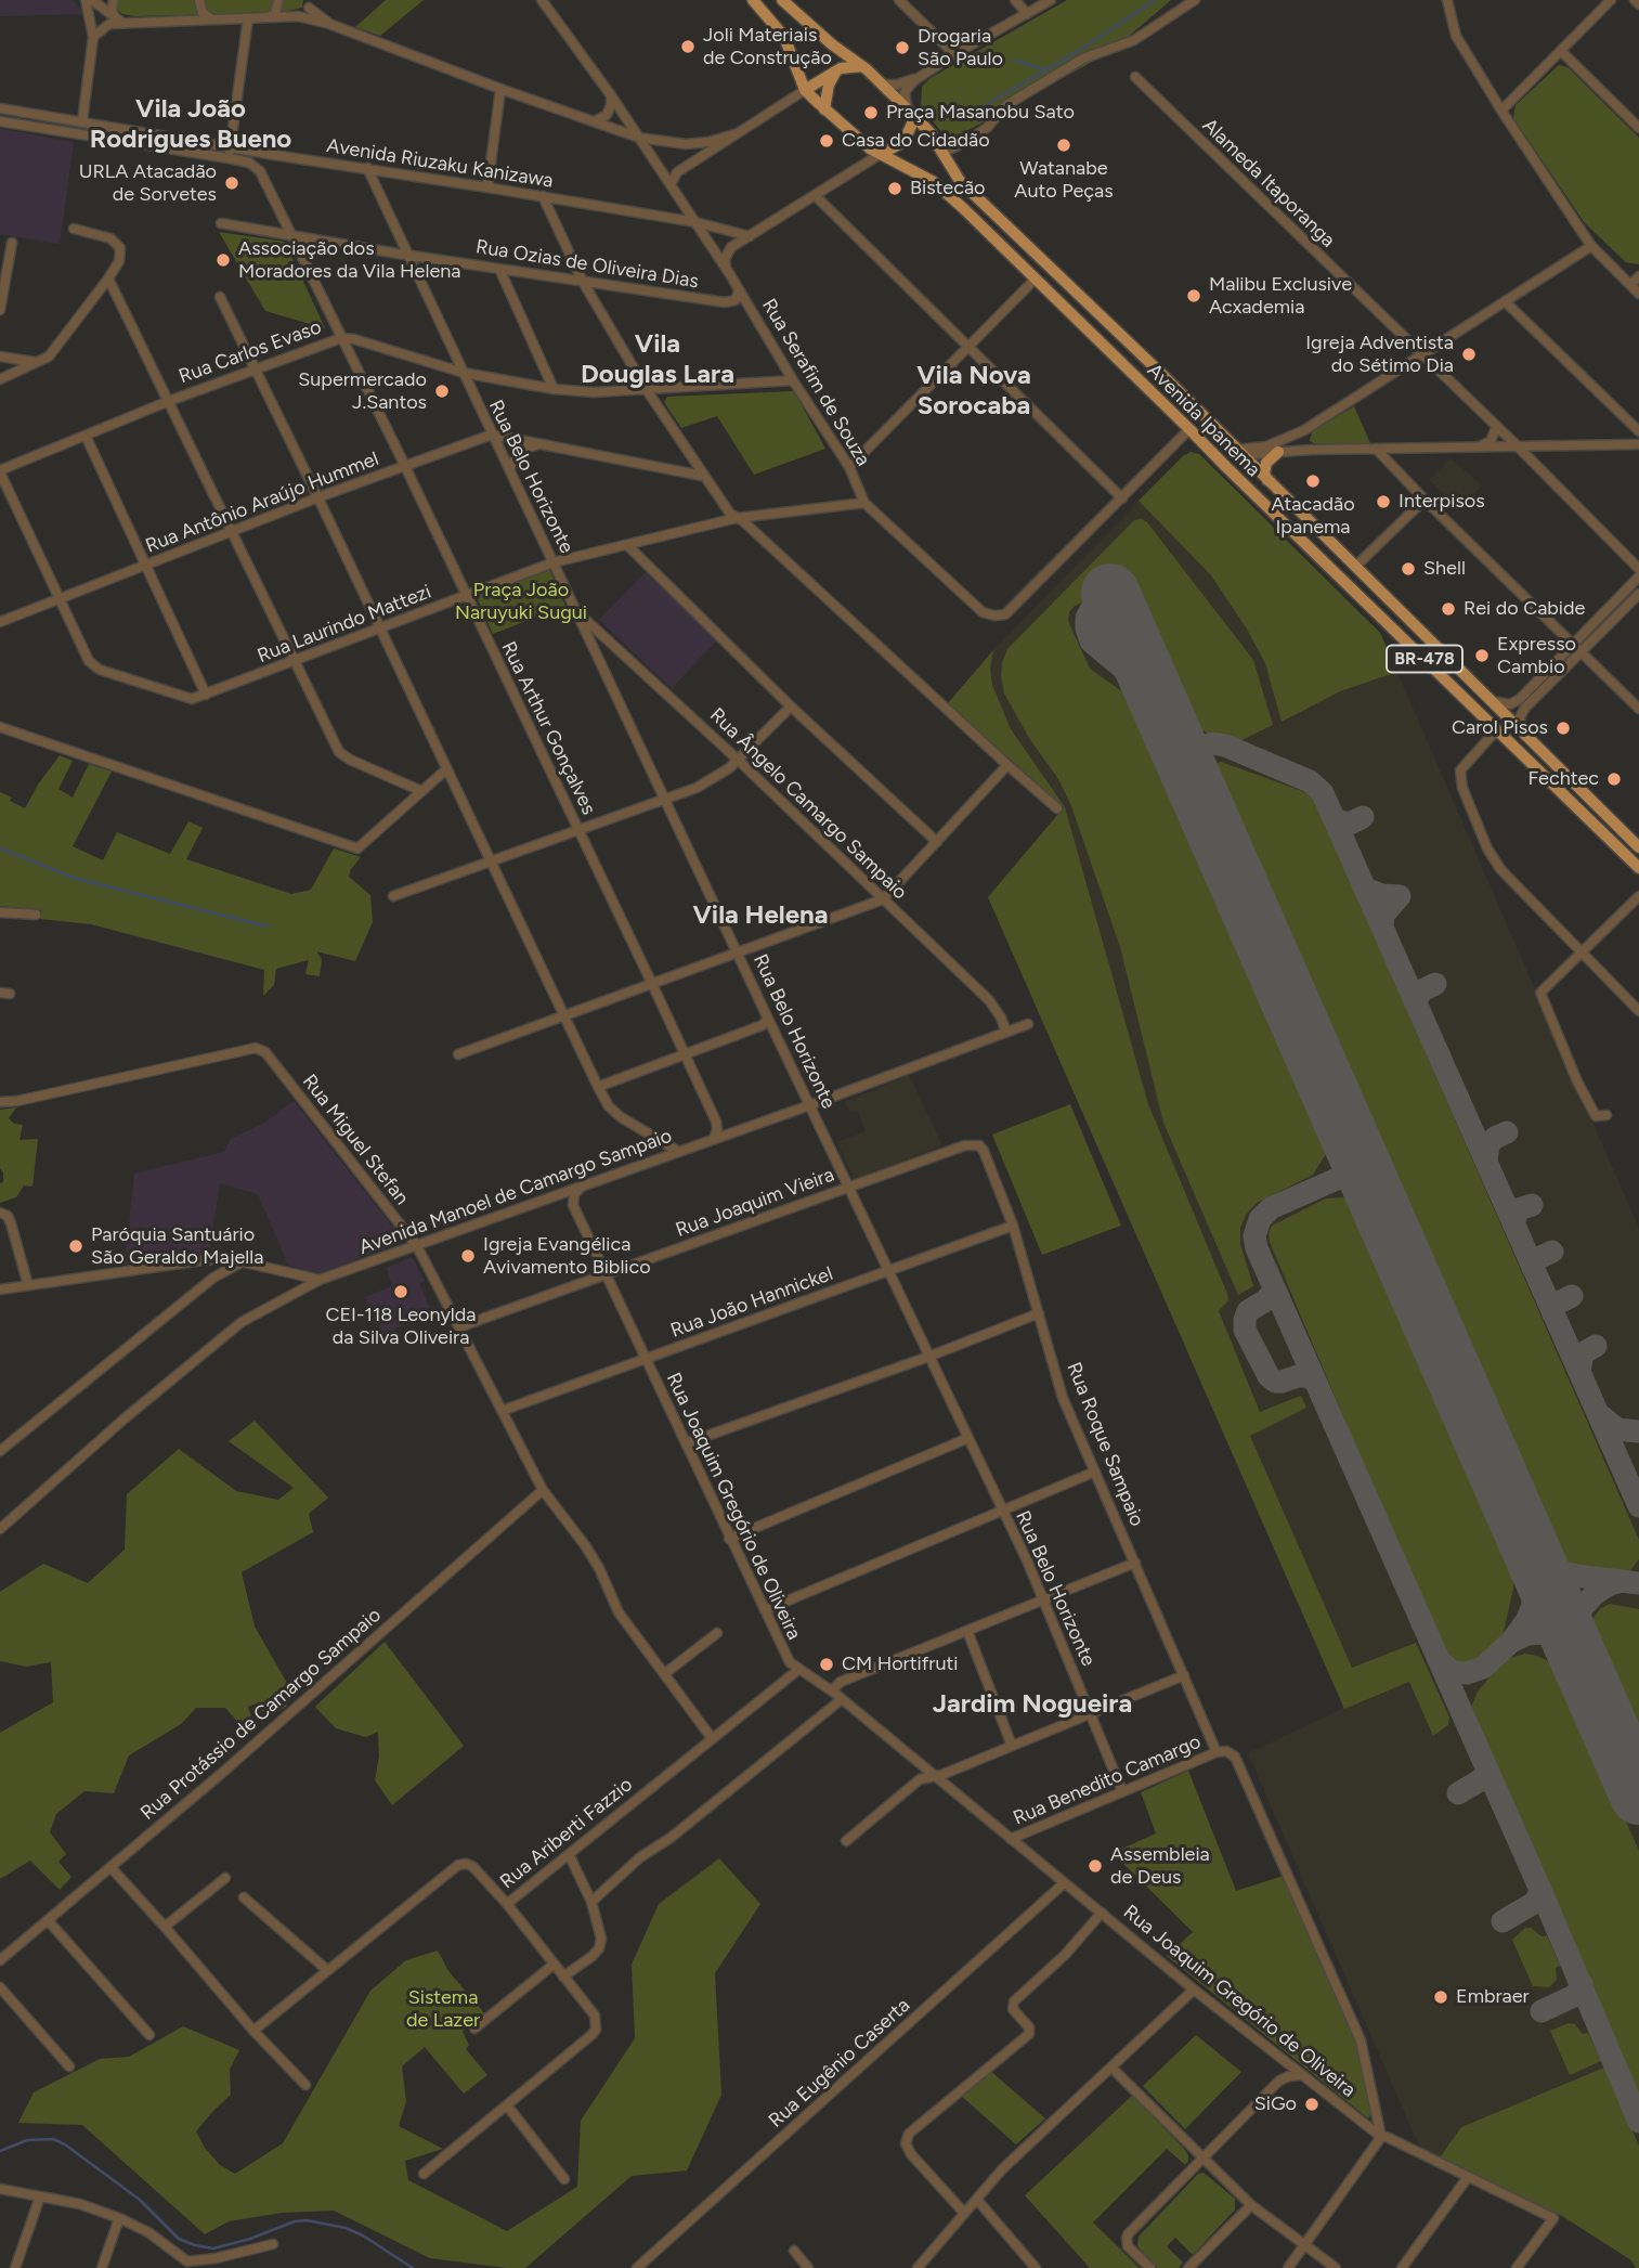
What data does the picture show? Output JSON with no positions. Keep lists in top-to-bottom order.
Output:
{
  "streets": {
    "main road": ["Avenida Ipanema", "BR-478"],
    "street": [
      "Avenida Riuzaku Kanizawa",
      "Alameda Itaporanga",
      "Rua Ozias de Oliveira Dias",
      "Rua Carlos Evaso",
      "Rua Serafim de Souza",
      "Rua Belo Horizonte",
      "Rua Antônio Araújo Hummel",
      "Rua Laurindo Mattezi",
      "Rua Arthur Gonçalves",
      "Rua Ângelo Camargo Sampaio",
      "Rua Miguel Stefan",
      "Avenida Manoel de Camargo Sampaio",
      "Rua Joaquim Vieira",
      "Rua João Hannickel",
      "Rua Roque Sampaio",
      "Rua Joaquim Gregório de Oliveira",
      "Rua Protássio de Camargo Sampaio",
      "Rua Benedito Camargo",
      "Rua Ariberti Fazzio",
      "Rua Eugênio Caserta"
    ]
  },
  "crossings": [
    ["Avenida Riuzaku Kanizawa", "Rua Serafim de Souza"],
    ["Avenida Riuzaku Kanizawa", "Rua Belo Horizonte"],
    ["Rua Ozias de Oliveira Dias", "Rua Serafim de Souza"],
    ["Rua Ozias de Oliveira Dias", "Rua Belo Horizonte"],
    ["Rua Ozias de Oliveira Dias", "Rua Arthur Gonçalves"],
    ["Rua Carlos Evaso", "Rua Serafim de Souza"],
    ["Rua Carlos Evaso", "Rua Belo Horizonte"],
    ["Rua Carlos Evaso", "Rua Arthur Gonçalves"],
    ["Rua Serafim de Souza", "Rua Laurindo Mattezi"],
    ["Rua Belo Horizonte", "Rua Antônio Araújo Hummel"],
    ["Rua Belo Horizonte", "Rua Laurindo Mattezi"],
    ["Rua Belo Horizonte", "Rua Ângelo Camargo Sampaio"],
    ["Rua Belo Horizonte", "Avenida Manoel de Camargo Sampaio"],
    ["Rua Belo Horizonte", "Rua Joaquim Vieira"],
    ["Rua Belo Horizonte", "Rua João Hannickel"],
    ["Rua Belo Horizonte", "Rua Benedito Camargo"],
    ["Rua Antônio Araújo Hummel", "Rua Laurindo Mattezi"],
    ["Rua Antônio Araújo Hummel", "Rua Arthur Gonçalves"],
    ["Rua Laurindo Mattezi", "Rua Arthur Gonçalves"],
    ["Rua Arthur Gonçalves", "Avenida Manoel de Camargo Sampaio"],
    ["Rua Ângelo Camargo Sampaio", "Avenida Manoel de Camargo Sampaio"],
    ["Rua Miguel Stefan", "Avenida Manoel de Camargo Sampaio"],
    ["Rua Miguel Stefan", "Rua Joaquim Vieira"],
    ["Rua Miguel Stefan", "Rua João Hannickel"],
    ["Rua Miguel Stefan", "Rua Protássio de Camargo Sampaio"],
    ["Rua Miguel Stefan", "Rua Ariberti Fazzio"],
    ["Rua Joaquim Vieira", "Rua Roque Sampaio"],
    ["Rua Joaquim Vieira", "Rua Joaquim Gregório de Oliveira"],
    ["Rua João Hannickel", "Rua Roque Sampaio"],
    ["Rua João Hannickel", "Rua Joaquim Gregório de Oliveira"],
    ["Rua Roque Sampaio", "Rua Benedito Camargo"],
    ["Rua Joaquim Gregório de Oliveira", "Rua Benedito Camargo"],
    ["Rua Joaquim Gregório de Oliveira", "Rua Ariberti Fazzio"],
    ["Rua Joaquim Gregório de Oliveira", "Rua Eugênio Caserta"]
  ],
  "districts": [
    "Vila João Rodrigues Bueno",
    "Vila Douglas Lara",
    "Vila Nova Sorocaba",
    "Vila Helena",
    "Jardim Nogueira"
  ],
  "parks": ["Praça João Naruyuki Sugui", "Sistema de Lazer"],
  "places": [
    "Joli Materiais de Construção",
    "Drogaria São Paulo",
    "Praça Masanobu Sato",
    "Casa do Cidadão",
    "Watanabe Auto Peças",
    "URLA Atacadão de Sorvetes",
    "Bistecão",
    "Associação dos Moradores da Vila Helena",
    "Malibu Exclusive Acxademia",
    "Igreja Adventista do Sétimo Dia",
    "Supermercado J.Santos",
    "Atacadão Ipanema",
    "Interpisos",
    "Shell",
    "Rei do Cabide",
    "Expresso Cambio",
    "Carol Pisos",
    "Fechtec",
    "Paróquia Santuário São Geraldo Majella",
    "Igreja Evangélica Avivamento Biblico",
    "CEI-118 Leonylda da Silva Oliveira",
    "CM Hortifruti",
    "Assembleia de Deus",
    "Embraer",
    "SiGo"
  ]
}
